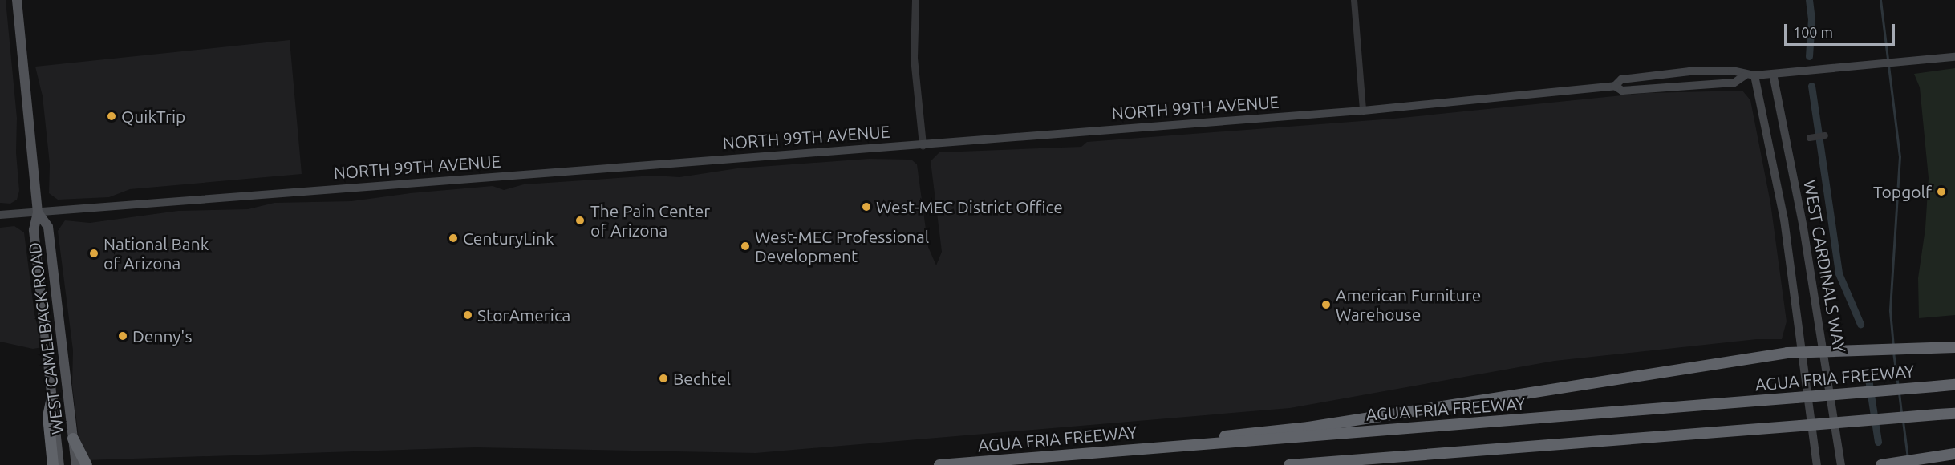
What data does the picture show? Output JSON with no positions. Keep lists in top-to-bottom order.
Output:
{
  "streets": {
    "highway": ["AGUA FRIA FREEWAY"],
    "main road": ["NORTH 99TH AVENUE", "WEST CARDINALS WAY", "WEST CAMELBACK ROAD"]
  },
  "crossings": [
    ["NORTH 99TH AVENUE", "WEST CARDINALS WAY"],
    ["NORTH 99TH AVENUE", "WEST CAMELBACK ROAD"]
  ],
  "places": [
    "QuikTrip",
    "Topgolf",
    "West-MEC District Office",
    "The Pain Center of Arizona",
    "CenturyLink",
    "West-MEC Professional Development",
    "National Bank of Arizona",
    "American Furniture Warehouse",
    "StorAmerica",
    "Denny's",
    "Bechtel"
  ],
  "scale_bar": "100 m"
}
